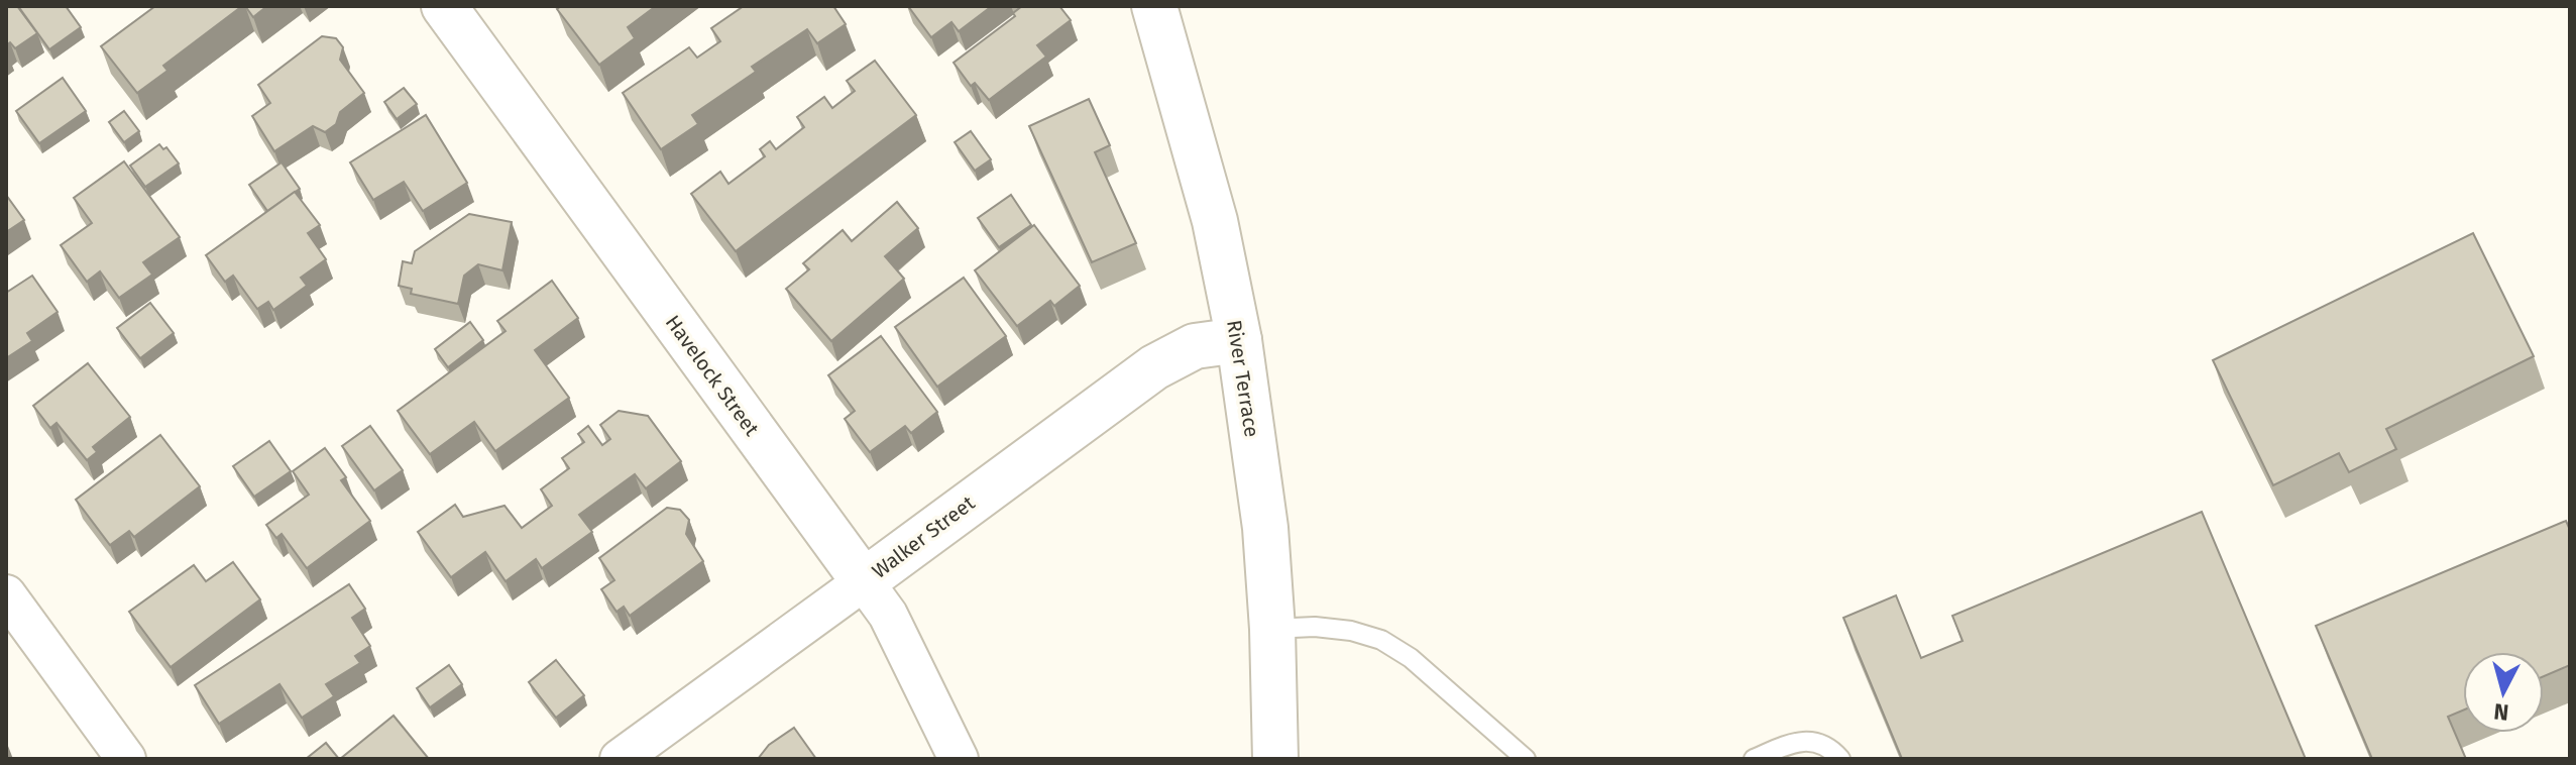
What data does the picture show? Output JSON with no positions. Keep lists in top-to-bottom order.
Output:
{
  "streets": {
    "street": ["Havelock Street", "River Terrace", "Walker Street"]
  },
  "crossings": [
    ["Havelock Street", "Walker Street"],
    ["River Terrace", "Walker Street"]
  ],
  "north": "bottom"
}
